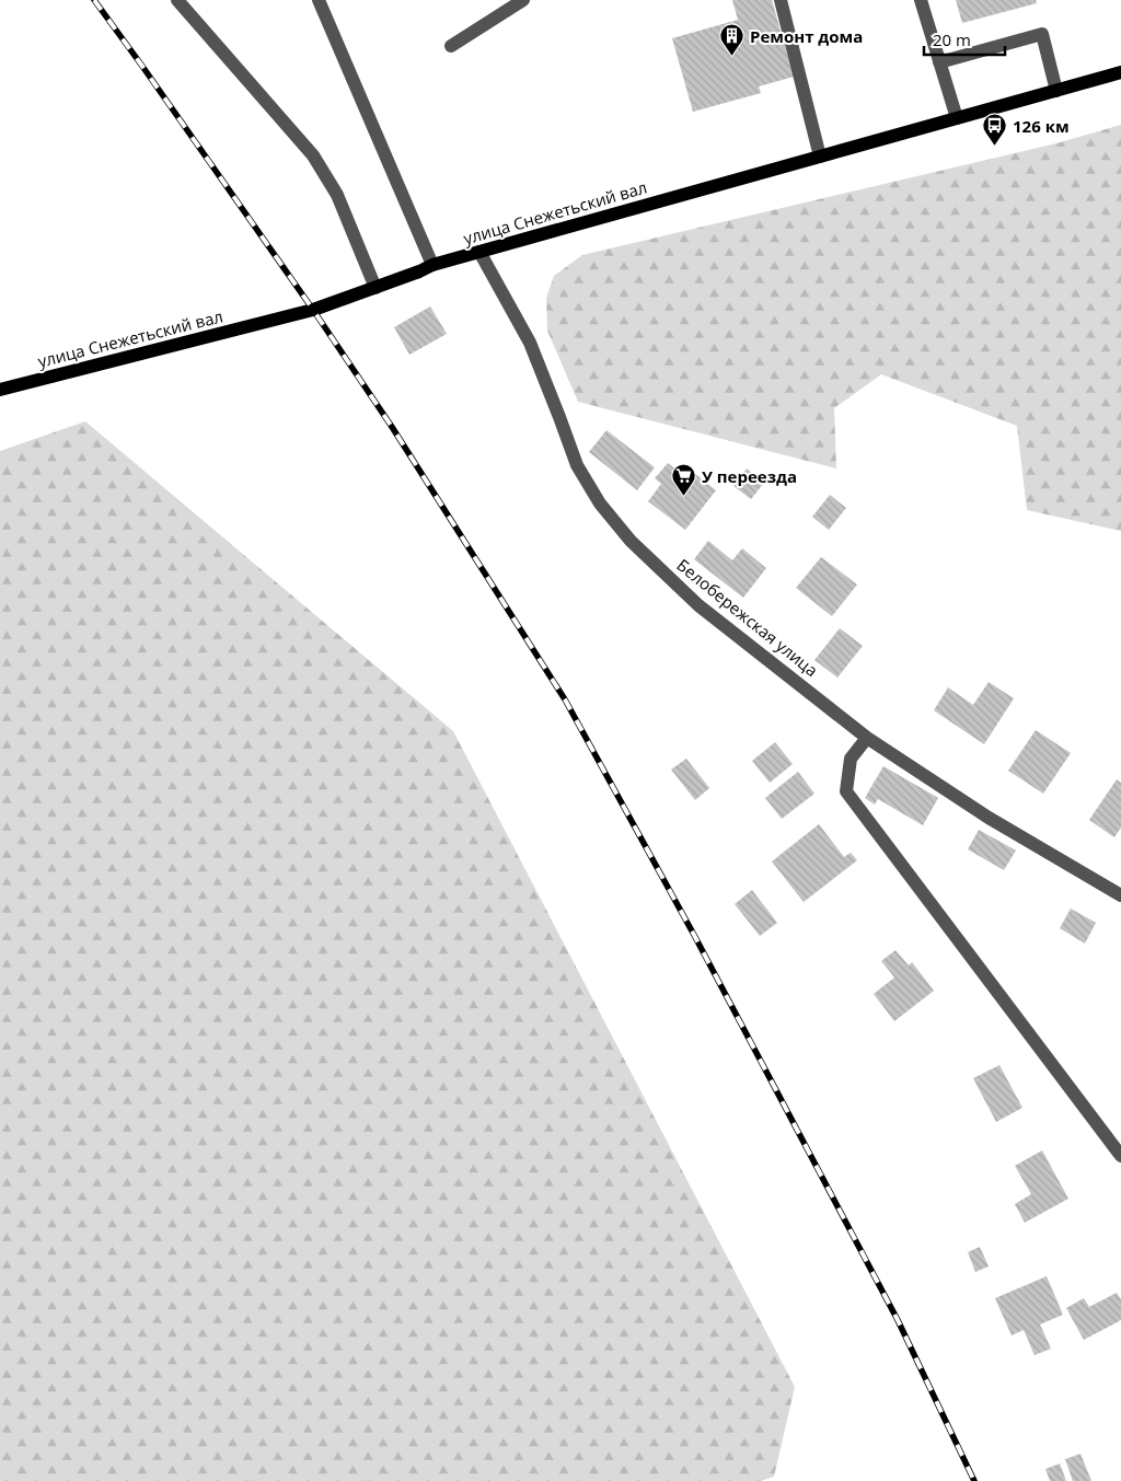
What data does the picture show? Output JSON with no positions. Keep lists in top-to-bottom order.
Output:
{
  "streets": {
    "main road": ["улица Снежетьский вал"],
    "street": ["Белобережская улица"]
  },
  "crossings": [
    ["улица Снежетьский вал", "Белобережская улица"]
  ],
  "places": {
    "building": ["Ремонт дома"],
    "bus stop": ["126 км"],
    "supermarket": ["У переезда"]
  },
  "scale_bar": "20 m"
}
